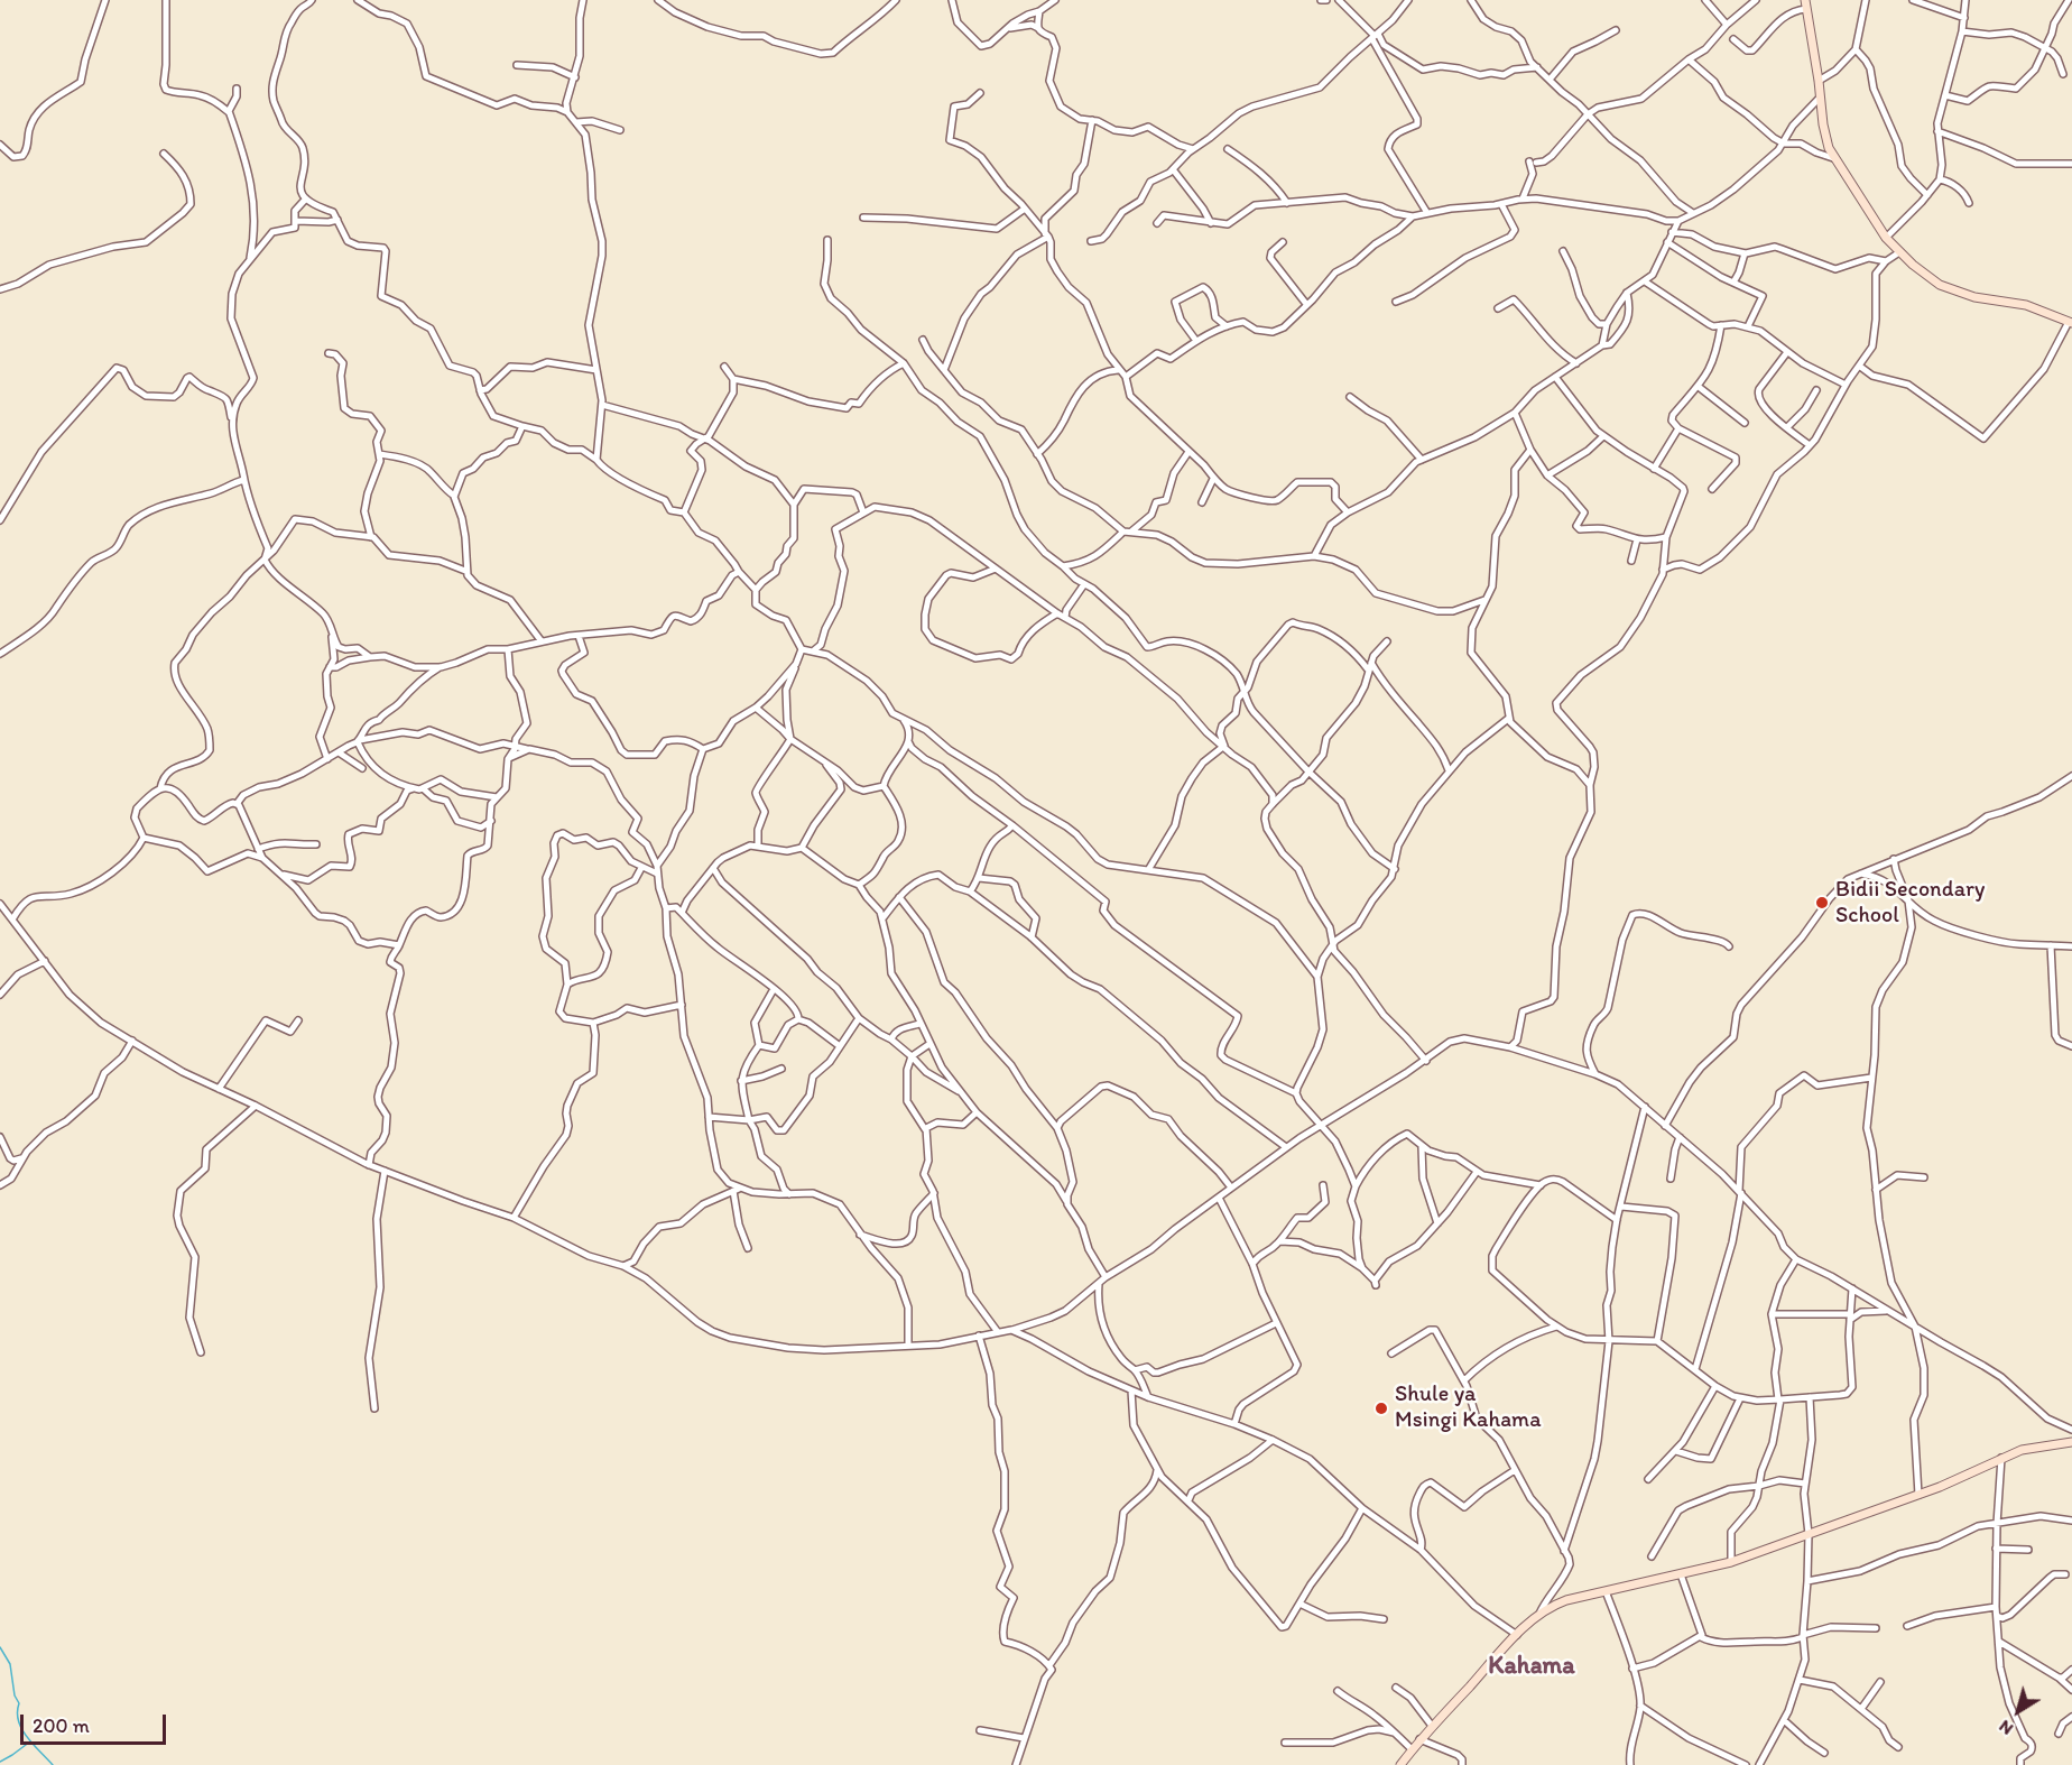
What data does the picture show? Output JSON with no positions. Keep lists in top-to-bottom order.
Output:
{
  "districts": ["Kahama"],
  "places": ["Bidii Secondary School", "Shule ya Msingi Kahama"],
  "scale_bar": "200 m",
  "north": "bottom left"
}
